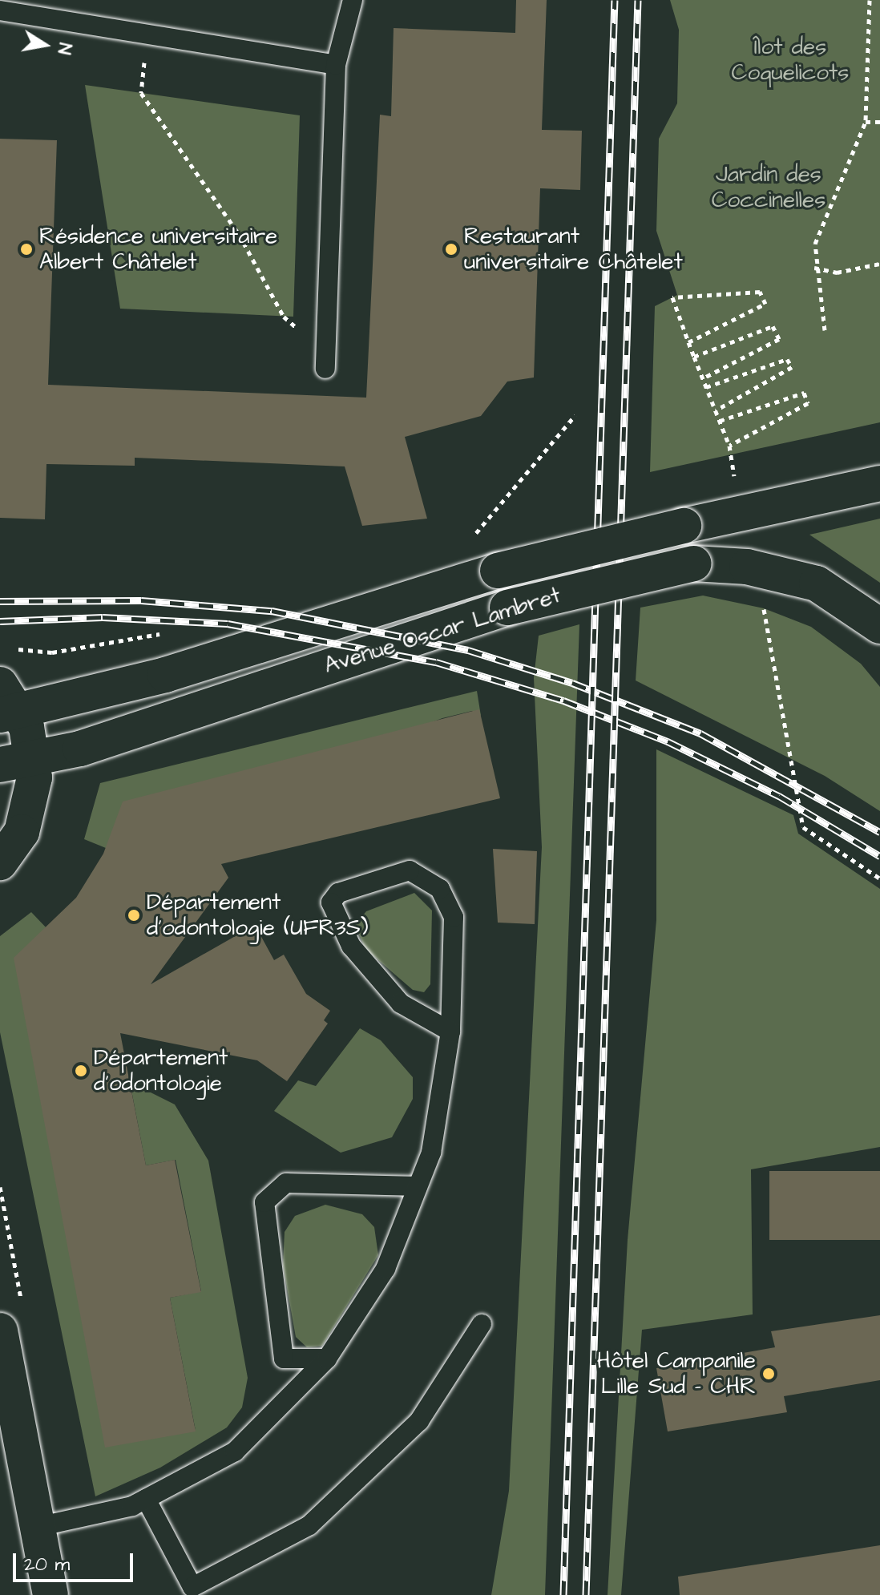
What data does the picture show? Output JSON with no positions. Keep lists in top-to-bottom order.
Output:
{
  "streets": {
    "main road": ["Avenue Oscar Lambret"]
  },
  "parks": ["Îlot des Coquelicots", "Jardin des Coccinelles"],
  "places": [
    "Résidence universitaire Albert Châtelet",
    "Restaurant universitaire Châtelet",
    "Département d’odontologie (UFR3S)",
    "Département d’odontologie",
    "Hôtel Campanile Lille Sud - CHR"
  ],
  "scale_bar": "20 m",
  "north": "right"
}
